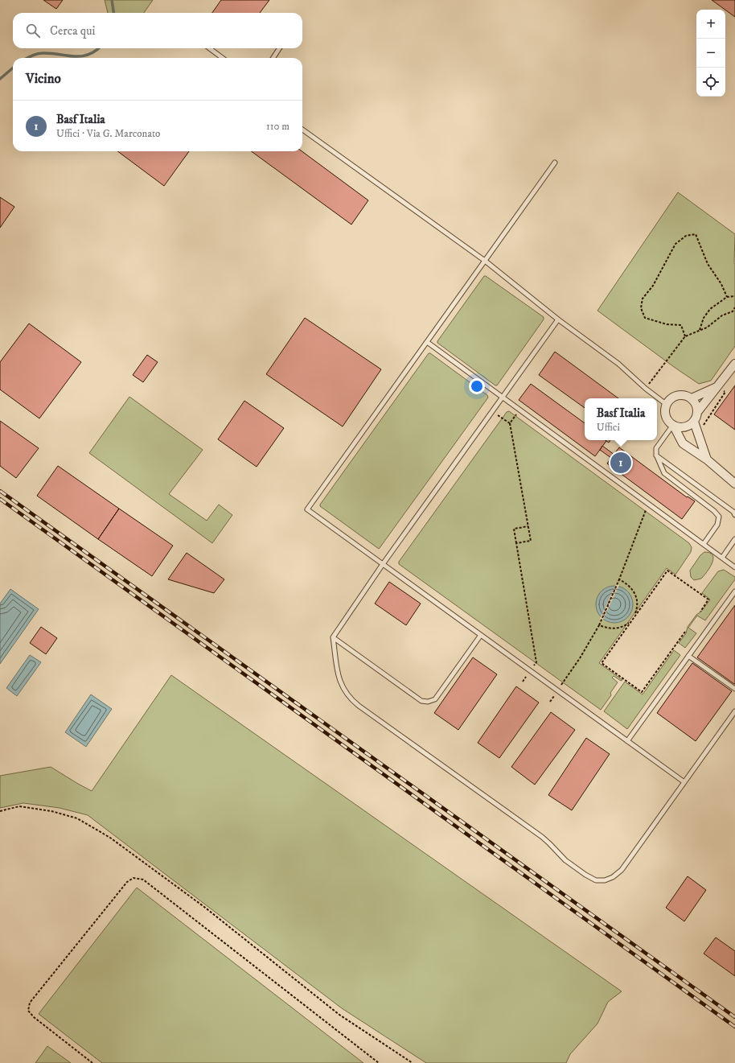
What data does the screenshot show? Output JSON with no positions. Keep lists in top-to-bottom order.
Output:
{
  "page": {
    "map_buttons": ["+", "−"],
    "search": "Cerca qui",
    "heading": "Vicino",
    "list": [
      {
        "mark": "1",
        "name": "Basf Italia",
        "note": "Uffici · Via G. Marconato",
        "value": "110 m"
      }
    ],
    "popup": ["Basf Italia", "Uffici"],
    "pins": "1"
  }
}
